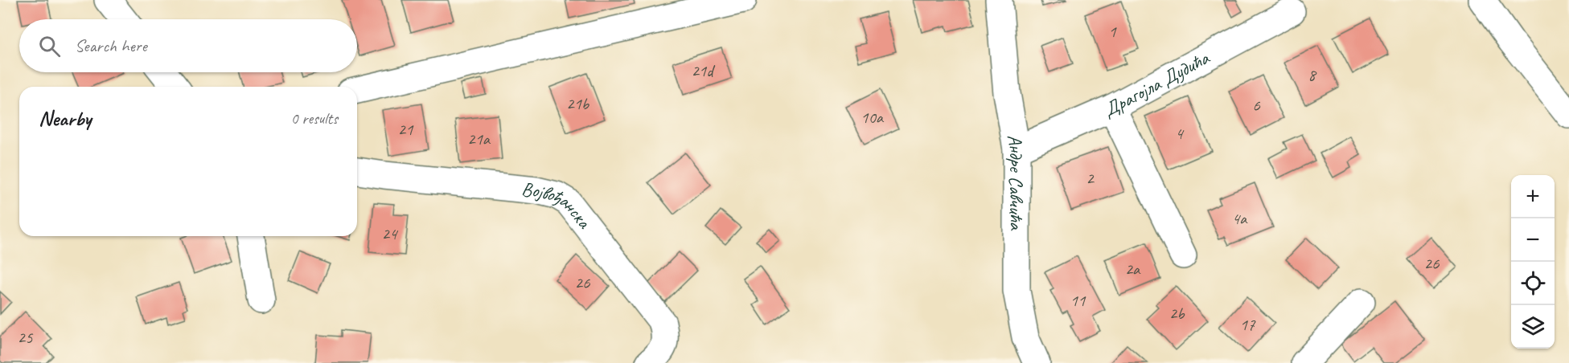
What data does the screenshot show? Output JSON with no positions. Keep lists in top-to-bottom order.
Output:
{
  "streets": {
    "street": ["Драгојла Дудића", "Андре Савчића", "Војвођанска"]
  },
  "crossings": [
    ["Драгојла Дудића", "Андре Савчића"]
  ],
  "house_numbers": [
    "1",
    "21d",
    "8",
    "21b",
    "6",
    "10a",
    "21",
    "4",
    "21a",
    "2",
    "4a",
    "24",
    "26",
    "2a",
    "26",
    "11",
    "2b",
    "17",
    "25"
  ],
  "page": {
    "search": "Search here",
    "heading": ["Nearby", "0 results"],
    "map_buttons": ["+", "−"]
  }
}
